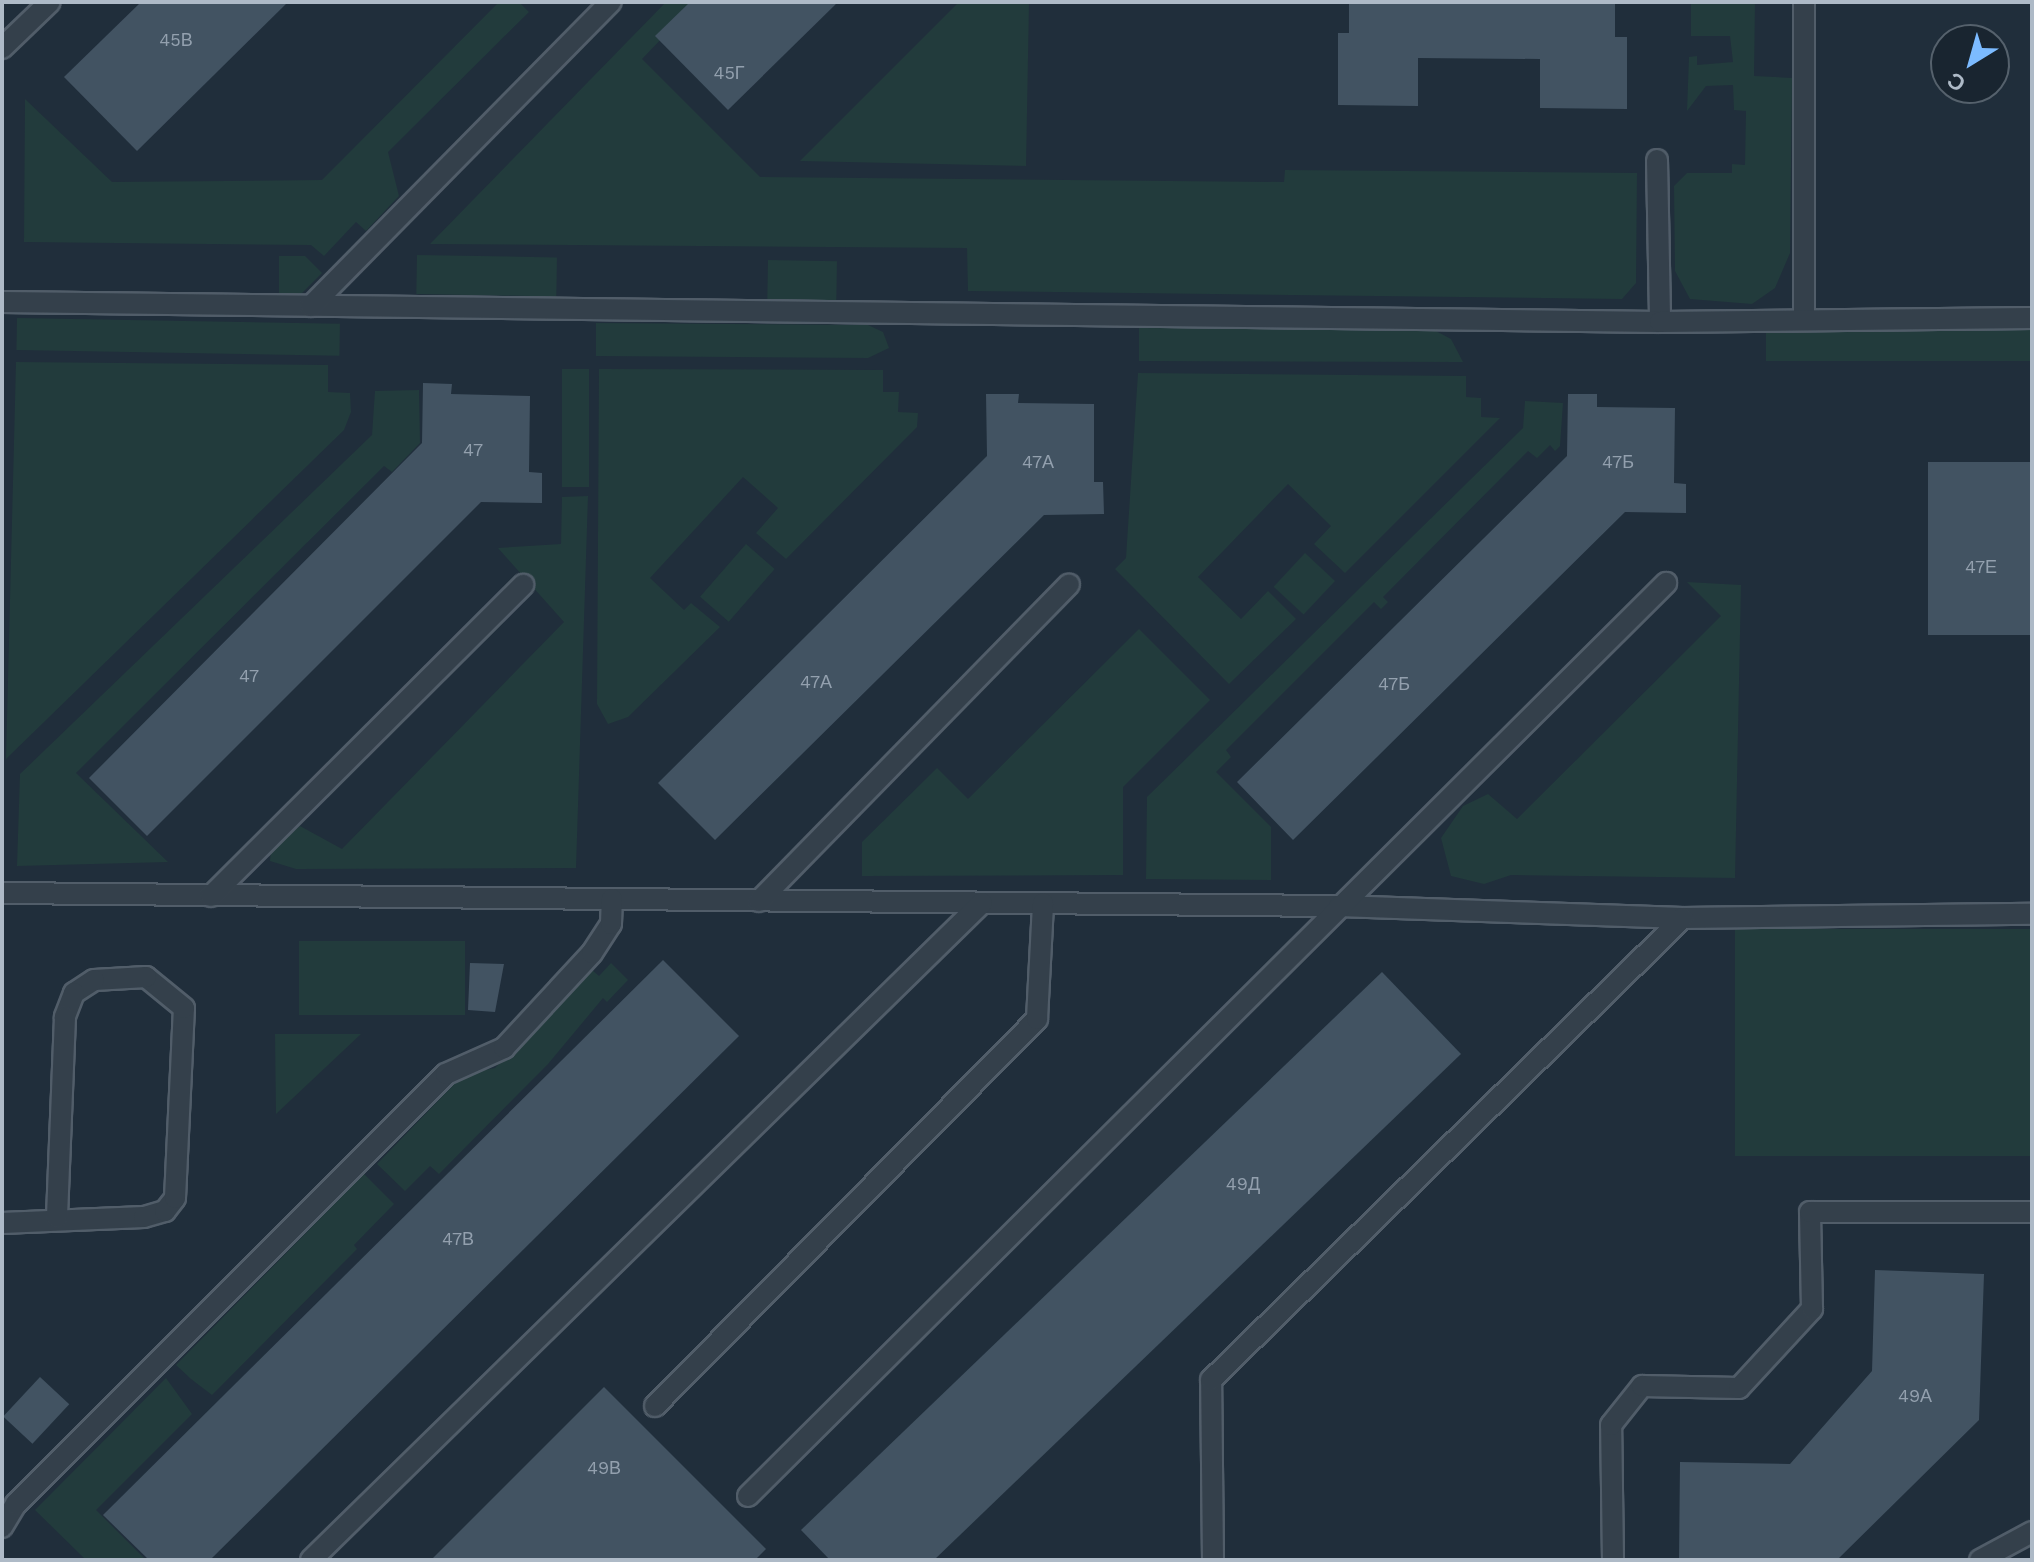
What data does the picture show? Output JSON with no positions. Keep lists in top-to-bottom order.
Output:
{
  "house_numbers": [
    "45В",
    "45Г",
    "47",
    "47А",
    "47Б",
    "47Е",
    "47",
    "47А",
    "47Б",
    "49Д",
    "47В",
    "49А",
    "49В"
  ],
  "north": "bottom left"
}
